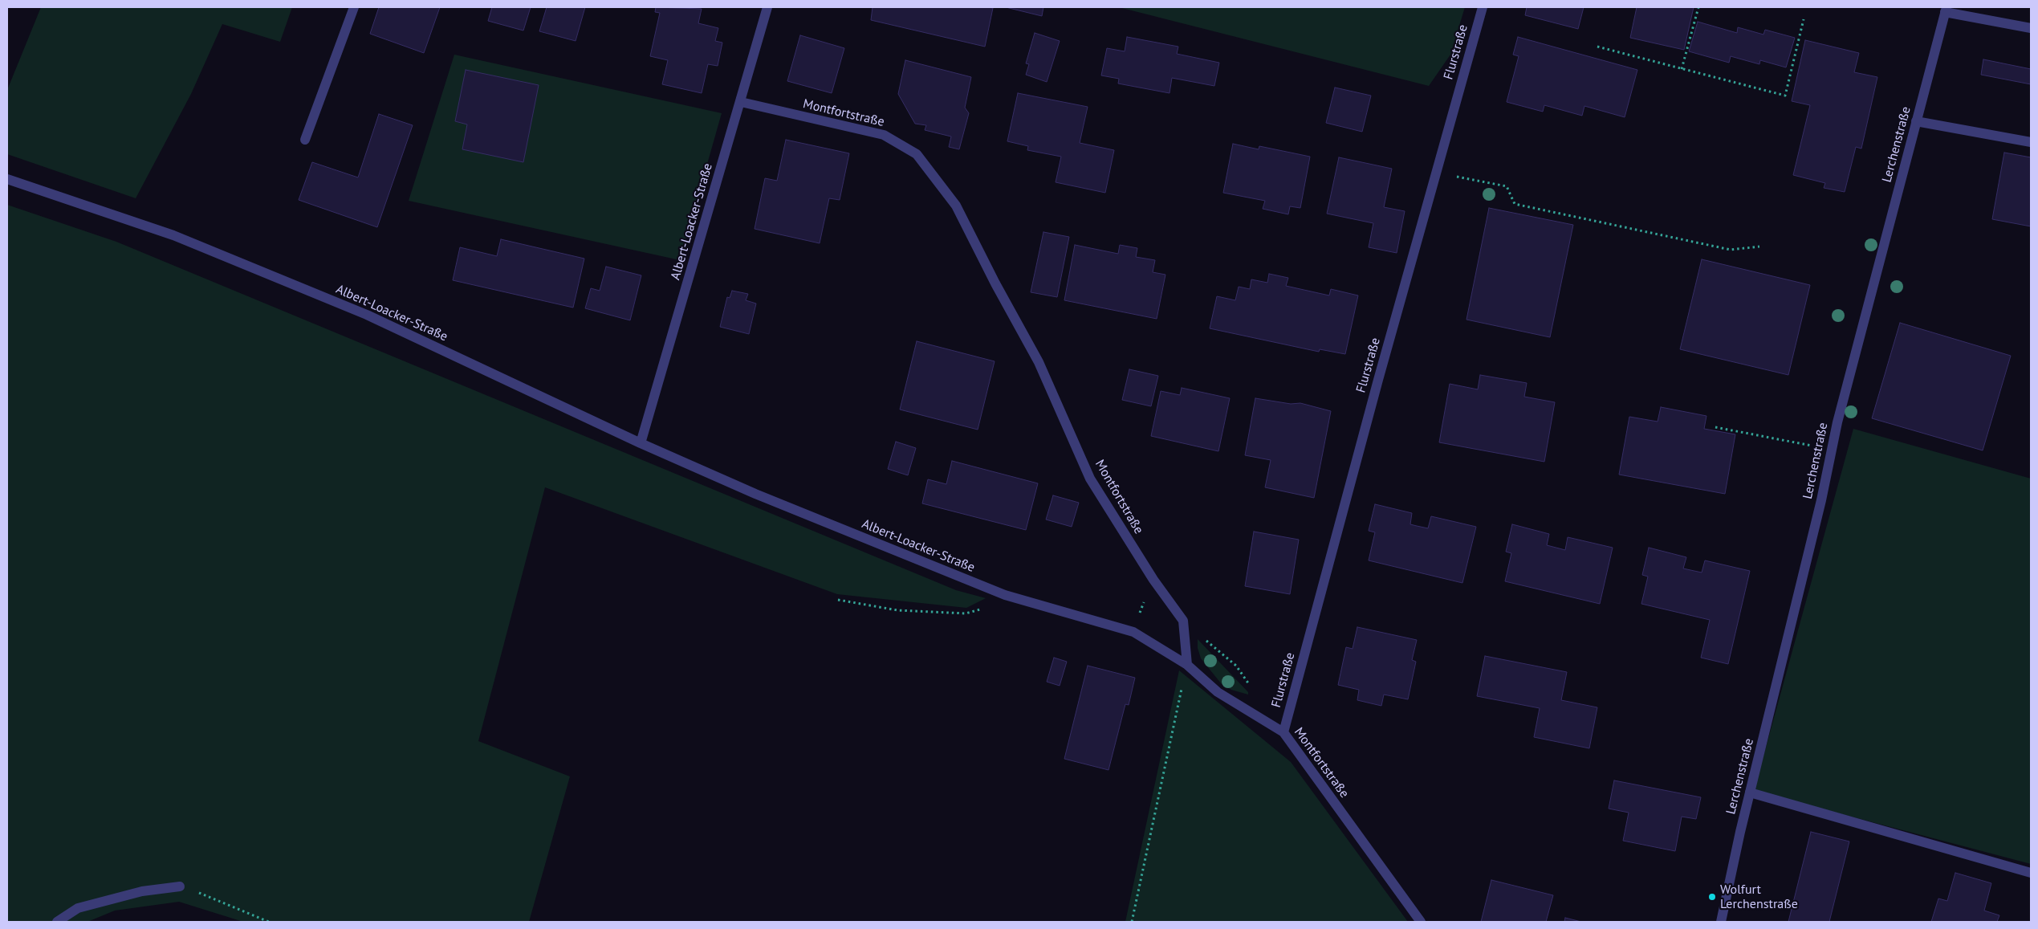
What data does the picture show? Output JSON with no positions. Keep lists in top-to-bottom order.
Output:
{
  "streets": {
    "street": [
      "Flurstraße",
      "Montfortstraße",
      "Lerchenstraße",
      "Albert-Loacker-Straße"
    ]
  },
  "crossings": [
    ["Flurstraße", "Montfortstraße"],
    ["Montfortstraße", "Albert-Loacker-Straße"]
  ],
  "places": ["Wolfurt Lerchenstraße"]
}
